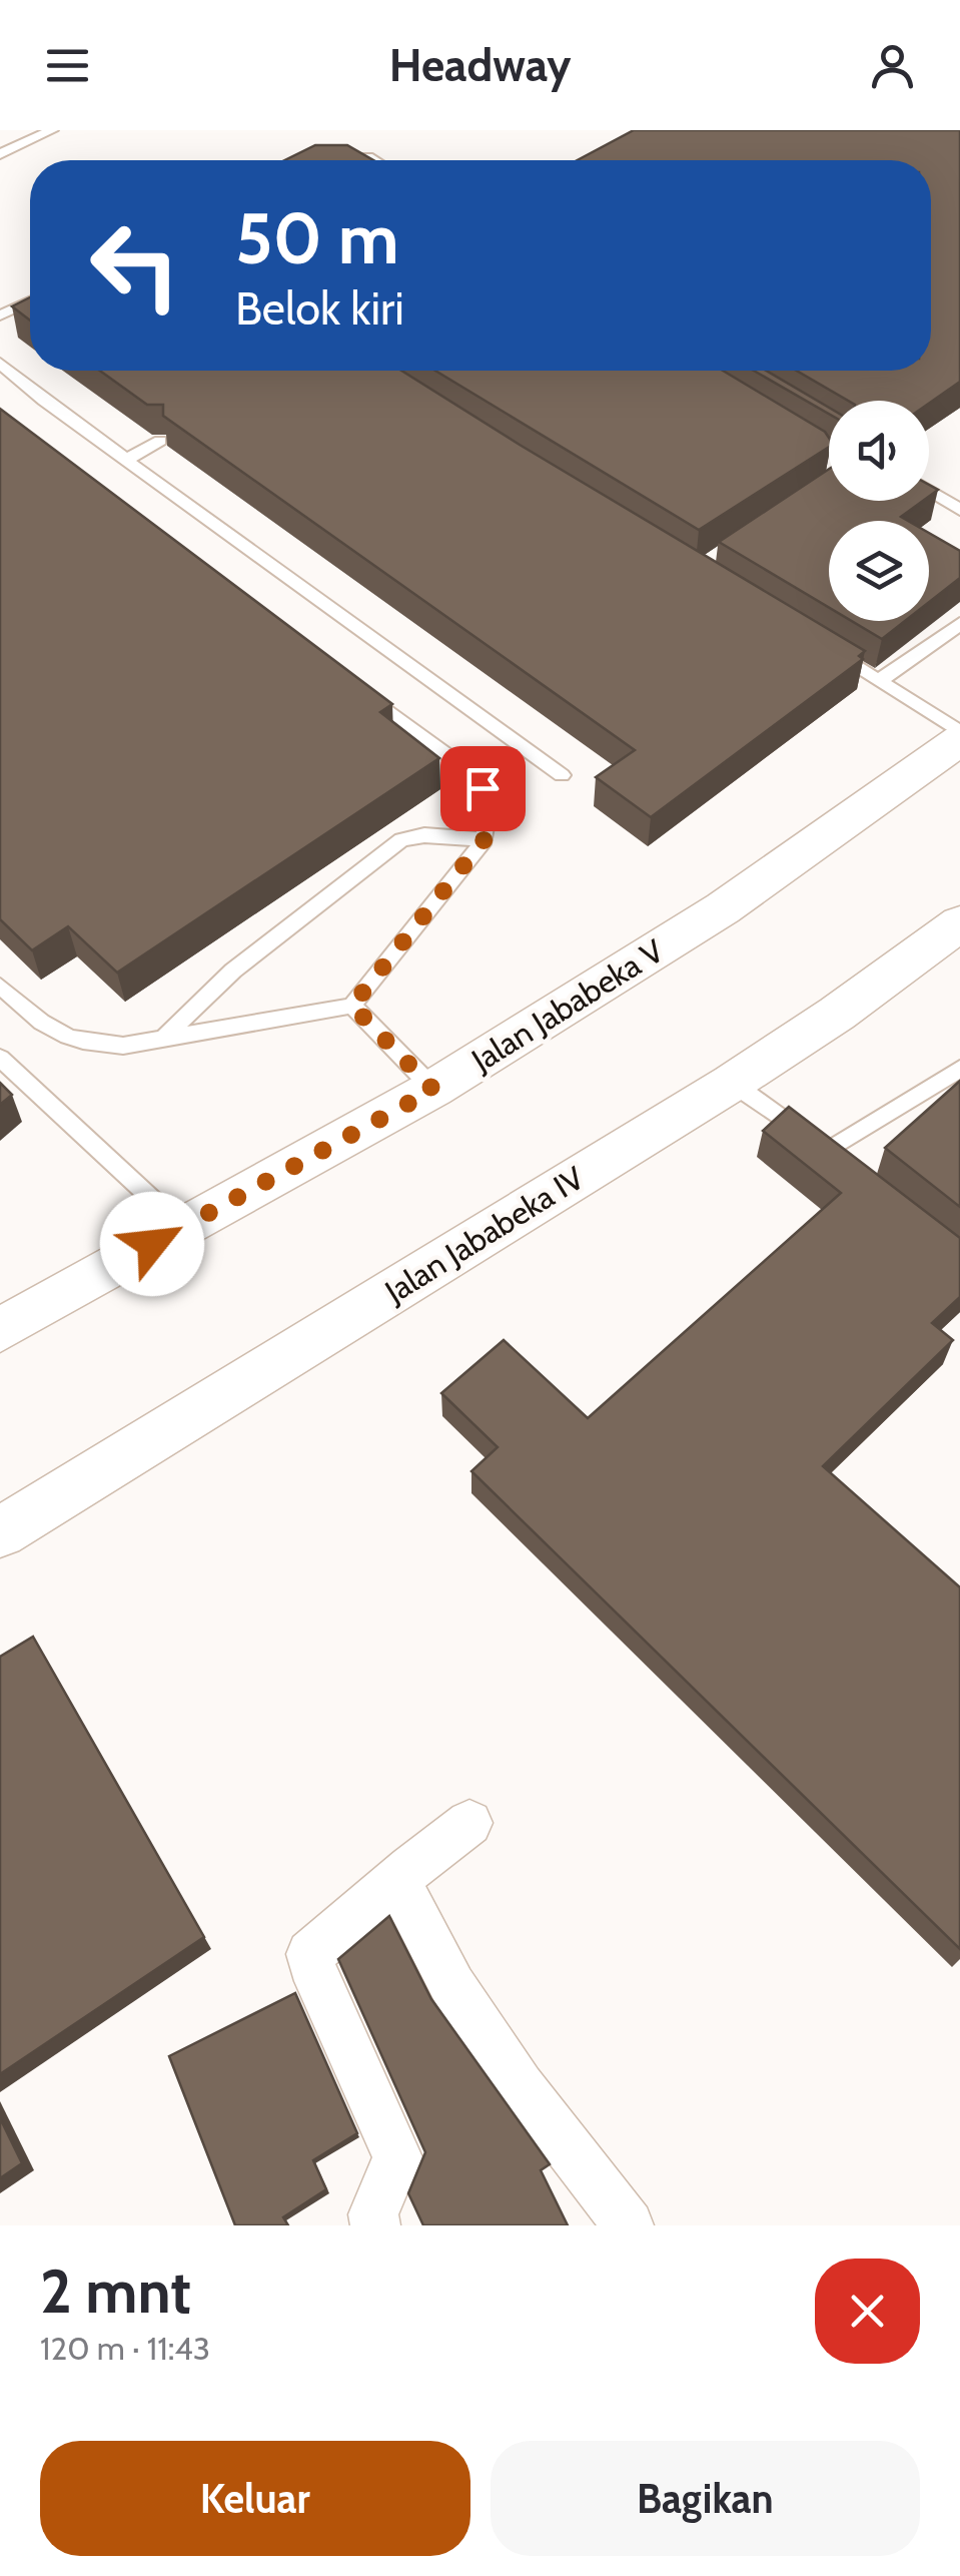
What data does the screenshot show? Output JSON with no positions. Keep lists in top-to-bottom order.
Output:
{
  "streets": {
    "street": ["Jalan Jababeka V", "Jalan Jababeka IV"]
  },
  "page": {
    "header": "Headway",
    "turn": ["50 m", "Belok kiri"],
    "heading": ["2 mnt", "120 m · 11:43"],
    "buttons": ["Keluar", "Bagikan"]
  }
}
